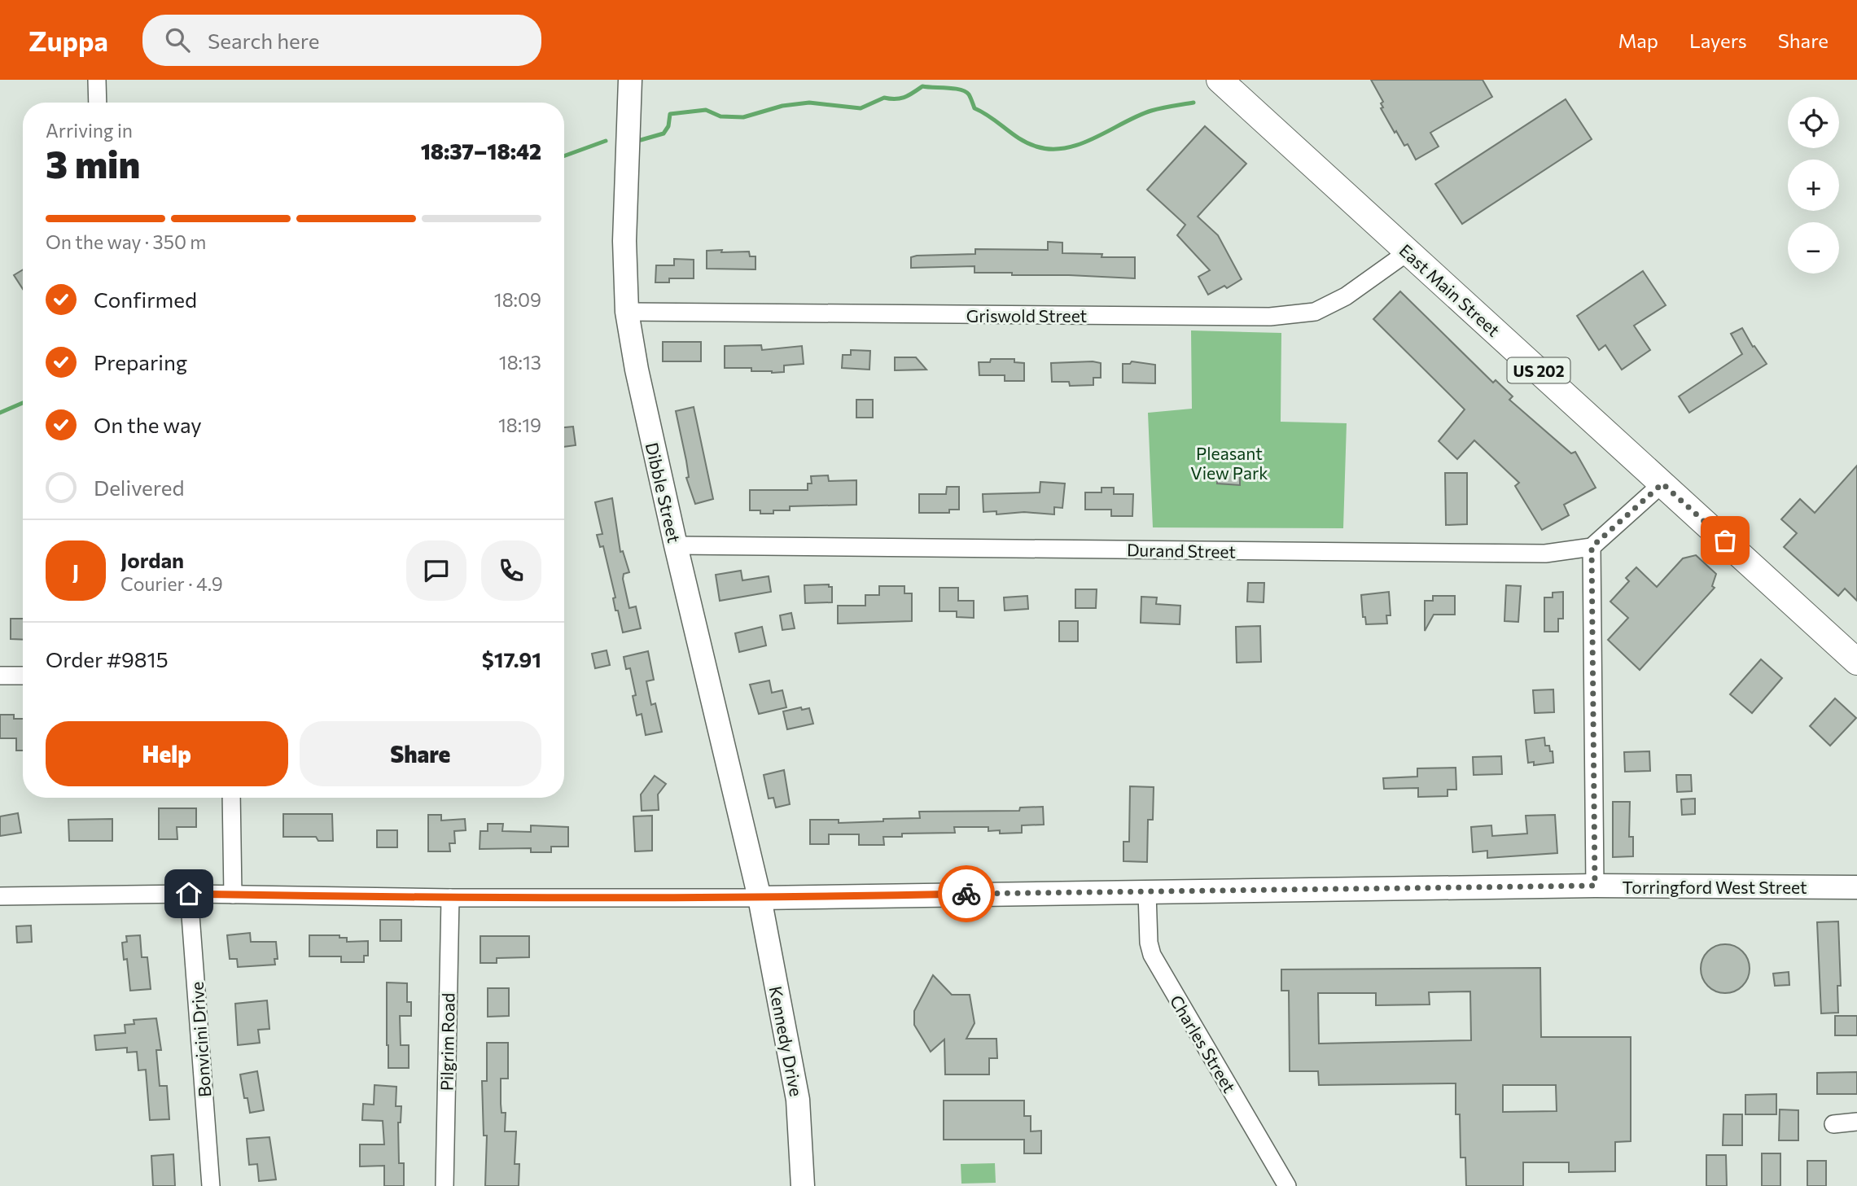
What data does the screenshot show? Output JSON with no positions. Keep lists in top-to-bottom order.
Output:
{
  "streets": {
    "highway": ["East Main Street", "US 202"],
    "main road": ["Dibble Street", "Torringford West Street", "Kennedy Drive"],
    "street": [
      "Griswold Street",
      "Durand Street",
      "Bonvicini Drive",
      "Pilgrim Road",
      "Charles Street"
    ]
  },
  "crossings": [
    ["East Main Street", "Griswold Street"],
    ["Griswold Street", "Dibble Street"],
    ["Dibble Street", "Durand Street"],
    ["Dibble Street", "Torringford West Street"],
    ["Dibble Street", "Kennedy Drive"],
    ["Torringford West Street", "Bonvicini Drive"],
    ["Torringford West Street", "Kennedy Drive"],
    ["Torringford West Street", "Pilgrim Road"],
    ["Torringford West Street", "Charles Street"]
  ],
  "parks": ["Pleasant View Park"],
  "page": {
    "header": "Zuppa",
    "search": "Search here",
    "nav": ["Map", "Layers", "Share"],
    "map_buttons": ["+", "−"],
    "heading": ["3 min", "Arriving in", "18:37–18:42"],
    "panel": [
      "Jordan",
      "Courier · 4.9",
      "Order #9815",
      "$17.91"
    ],
    "bar": "On the way · 350 m",
    "list": [
      ["Confirmed", "18:09"],
      ["Preparing", "18:13"],
      ["On the way", "18:19"],
      "Delivered"
    ],
    "round": "J",
    "buttons": ["Help", "Share"]
  }
}
